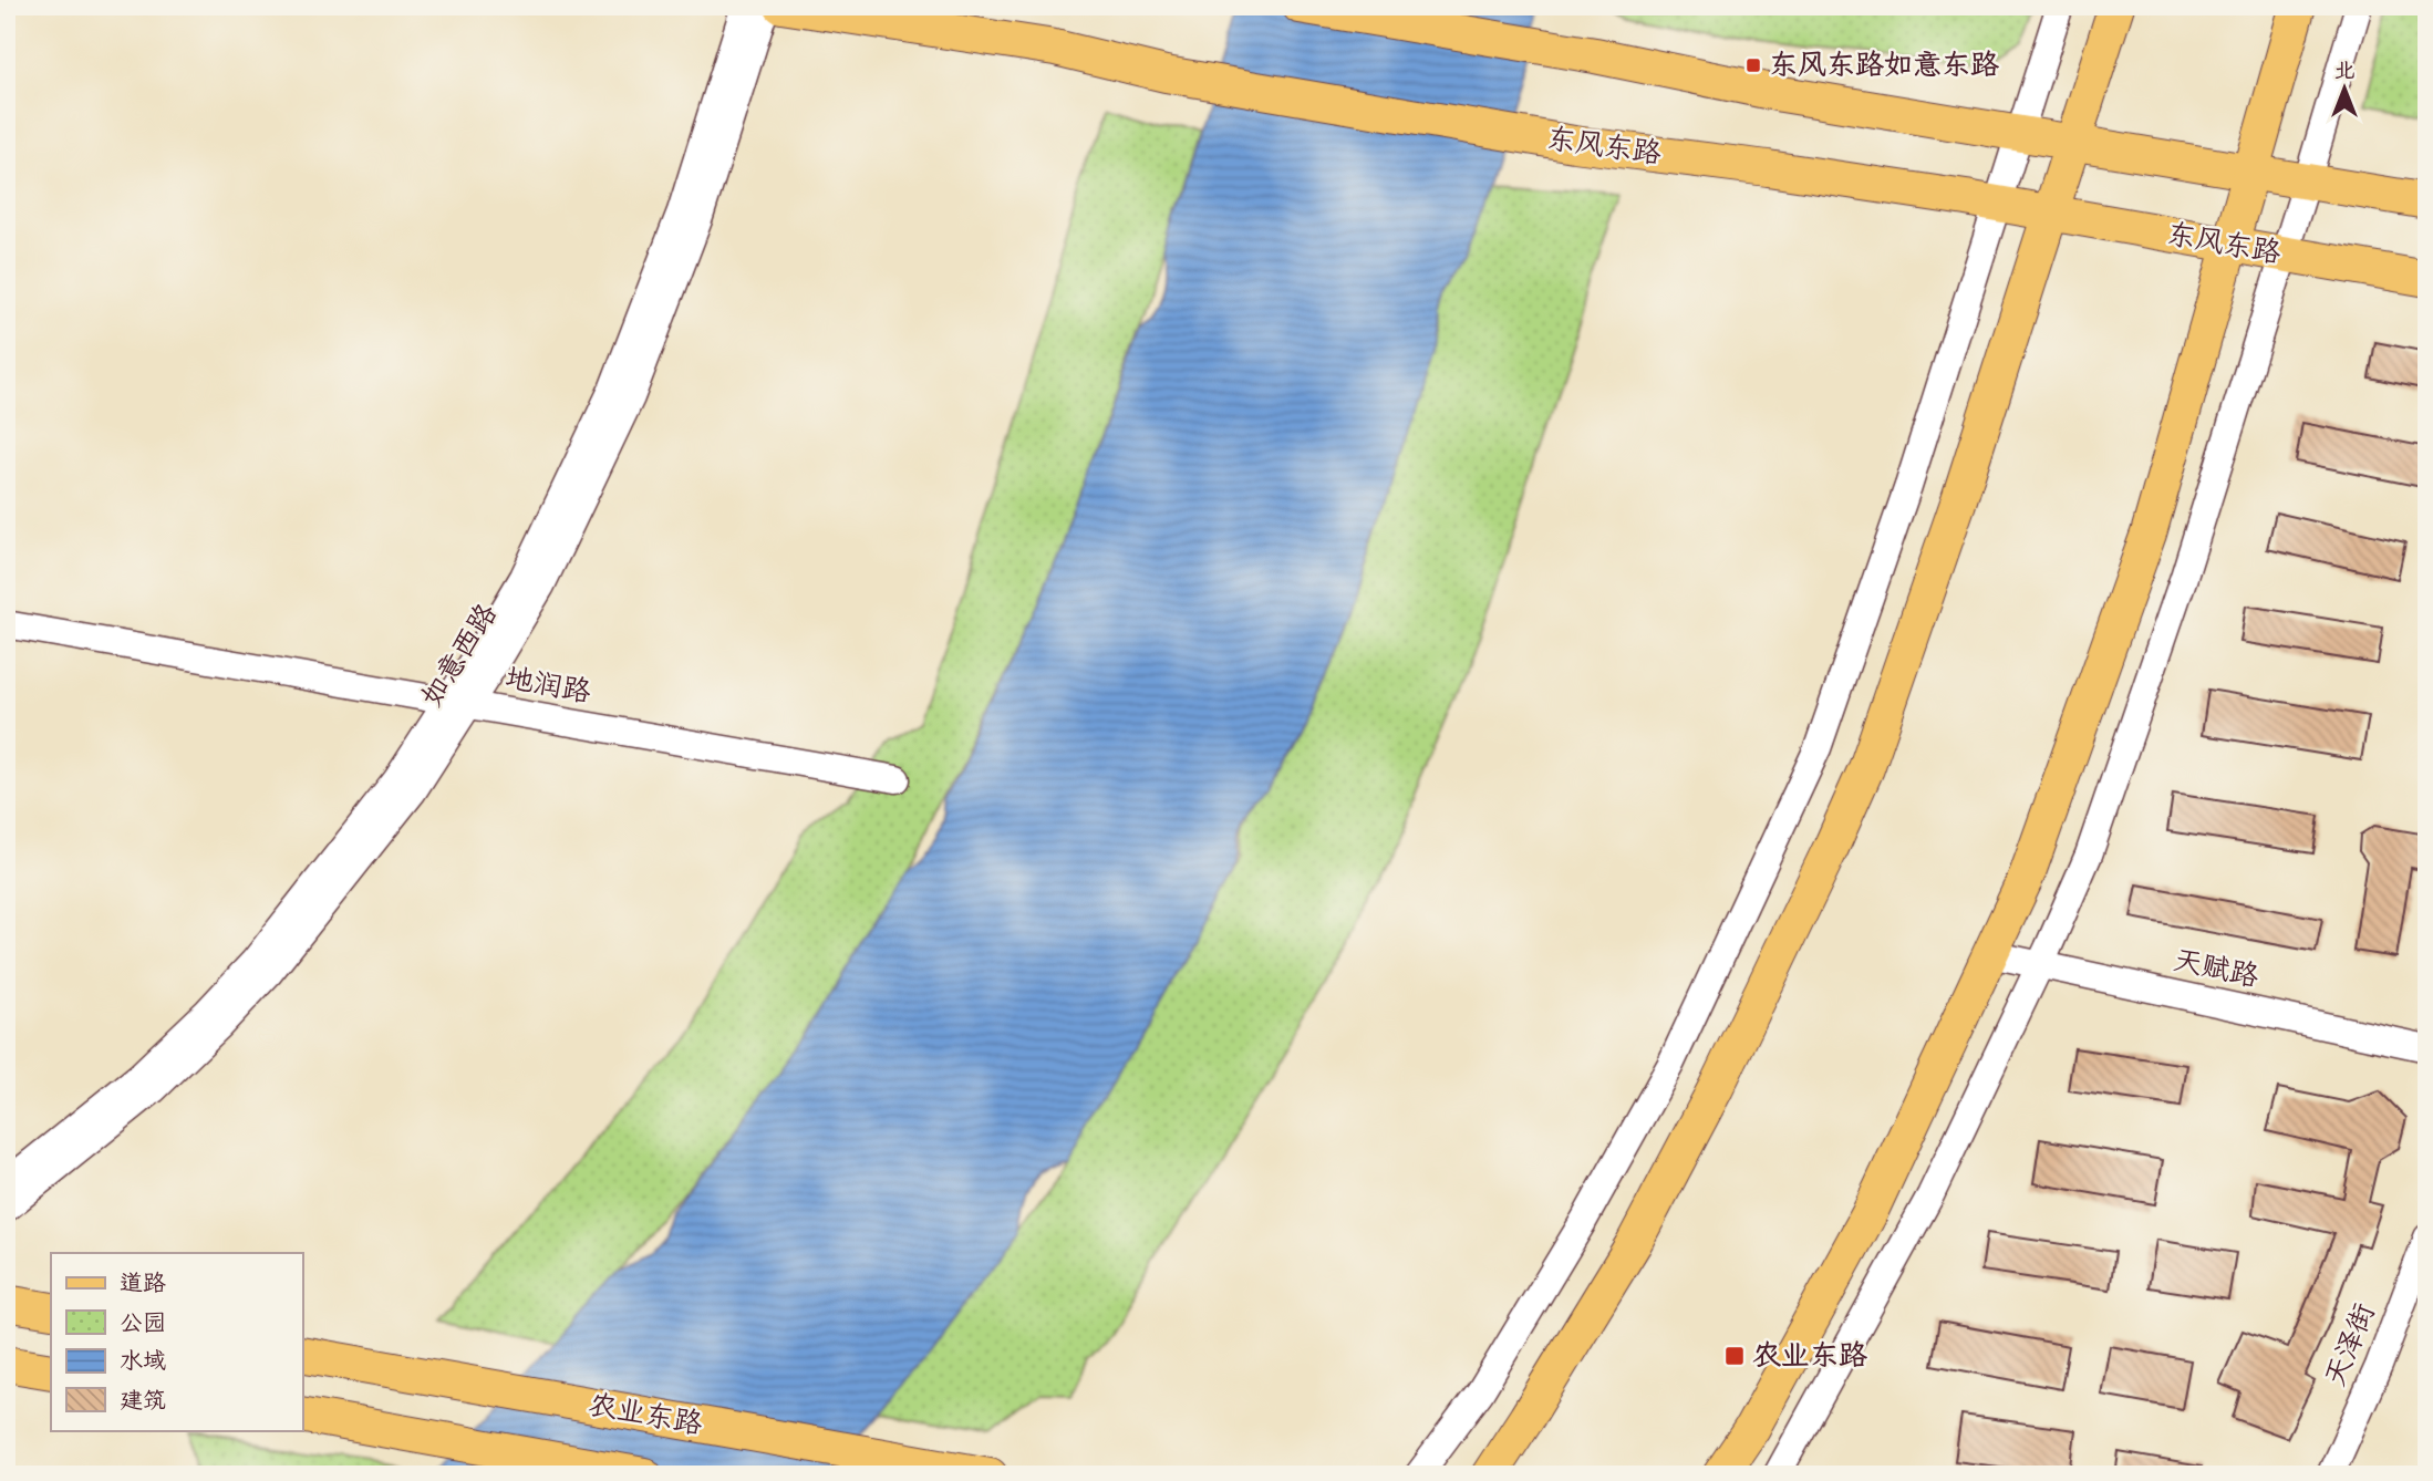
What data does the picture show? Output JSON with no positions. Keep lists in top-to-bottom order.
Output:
{
  "streets": {
    "main road": ["东风东路", "农业东路"],
    "street": [
      "如意西路",
      "地润路",
      "天赋路",
      "天泽街"
    ]
  },
  "crossings": [
    ["如意西路", "地润路"]
  ],
  "places": {
    "transit": ["东风东路如意东路", "农业东路"]
  },
  "legend": [
    "道路",
    "公园",
    "水域",
    "建筑"
  ],
  "north": "top"
}
